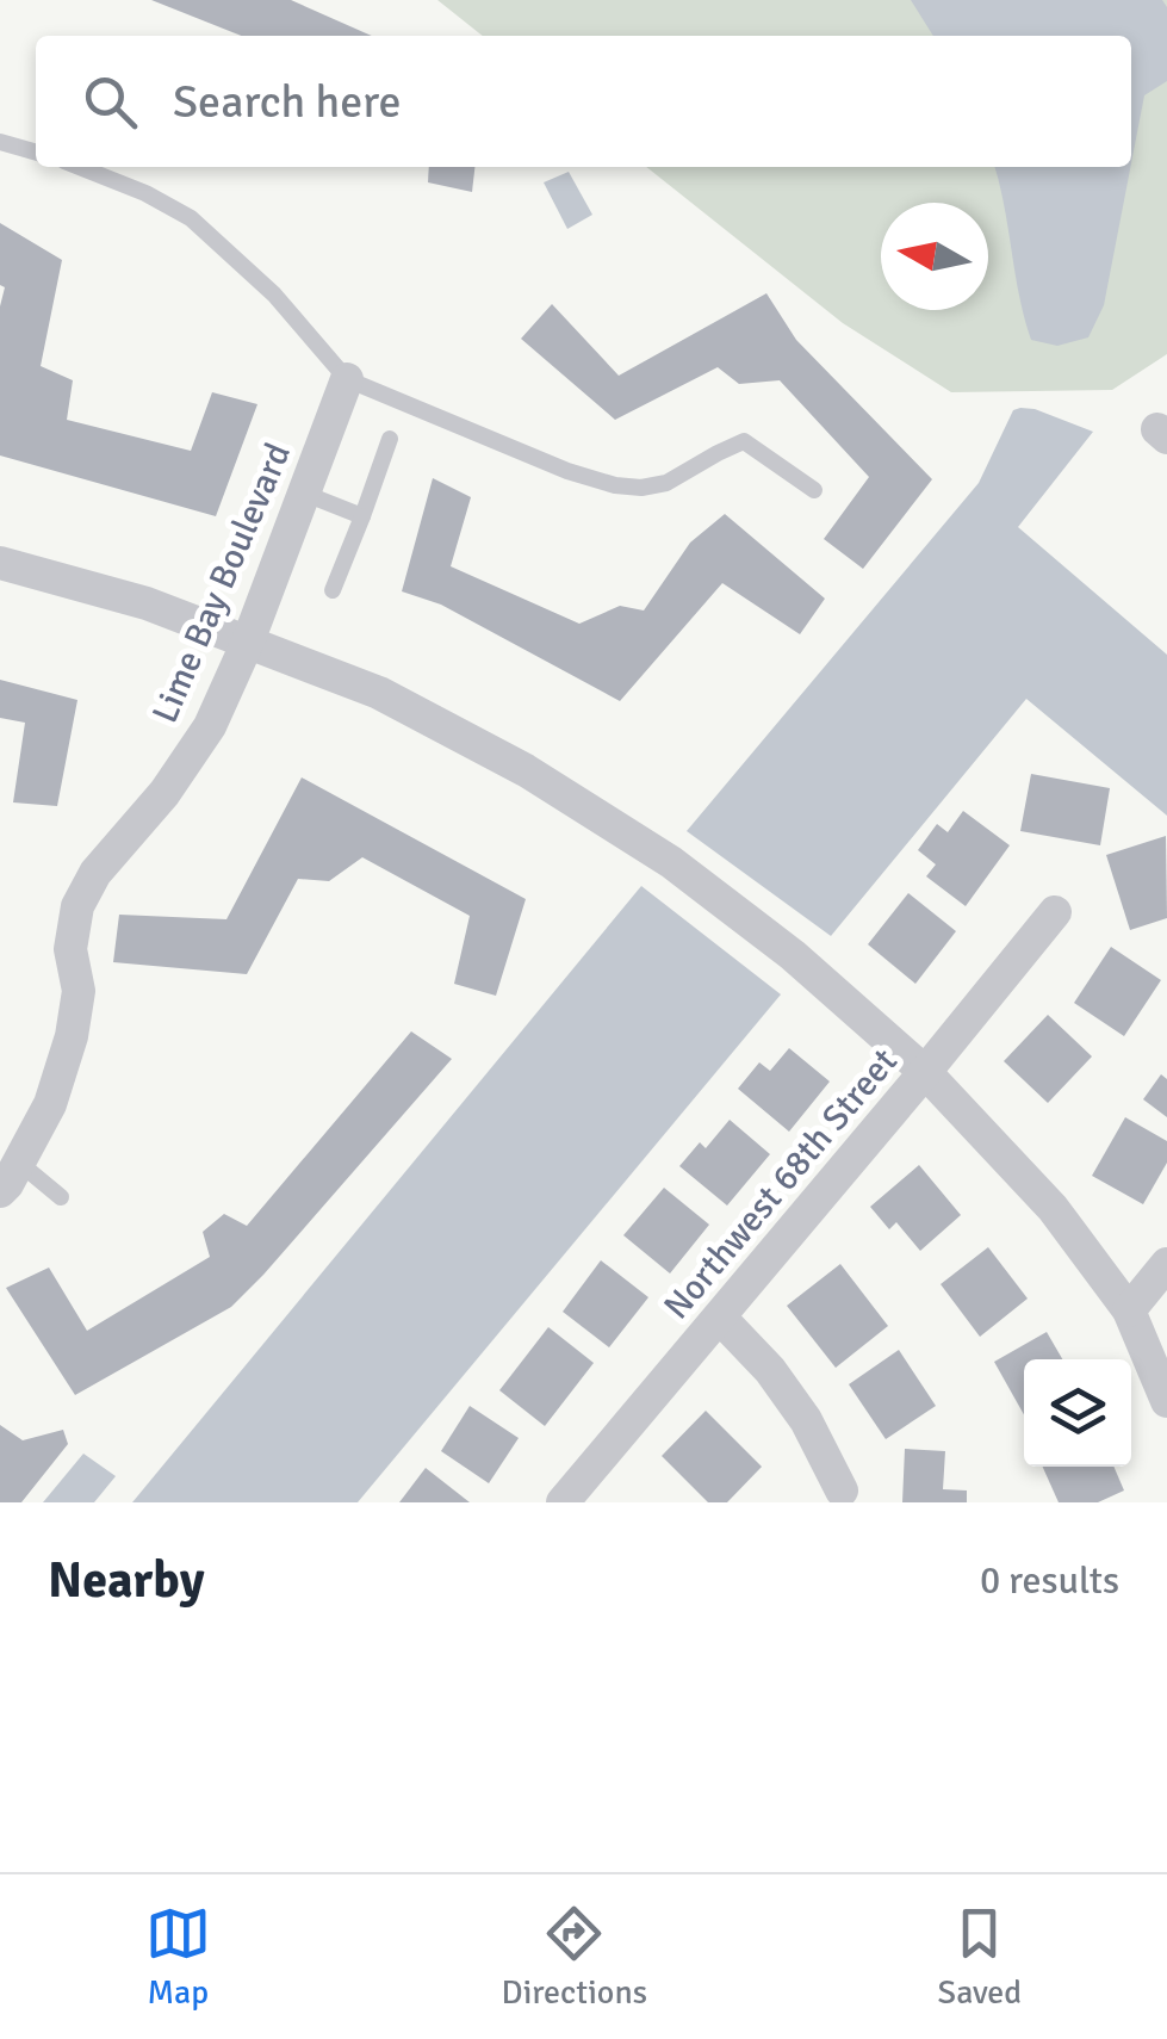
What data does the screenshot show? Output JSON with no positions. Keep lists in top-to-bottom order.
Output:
{
  "streets": {
    "street": ["Lime Bay Boulevard", "Northwest 68th Street"]
  },
  "north": "left",
  "page": {
    "search": "Search here",
    "heading": ["Nearby", "0 results"],
    "nav": ["Map", "Directions", "Saved"]
  }
}
